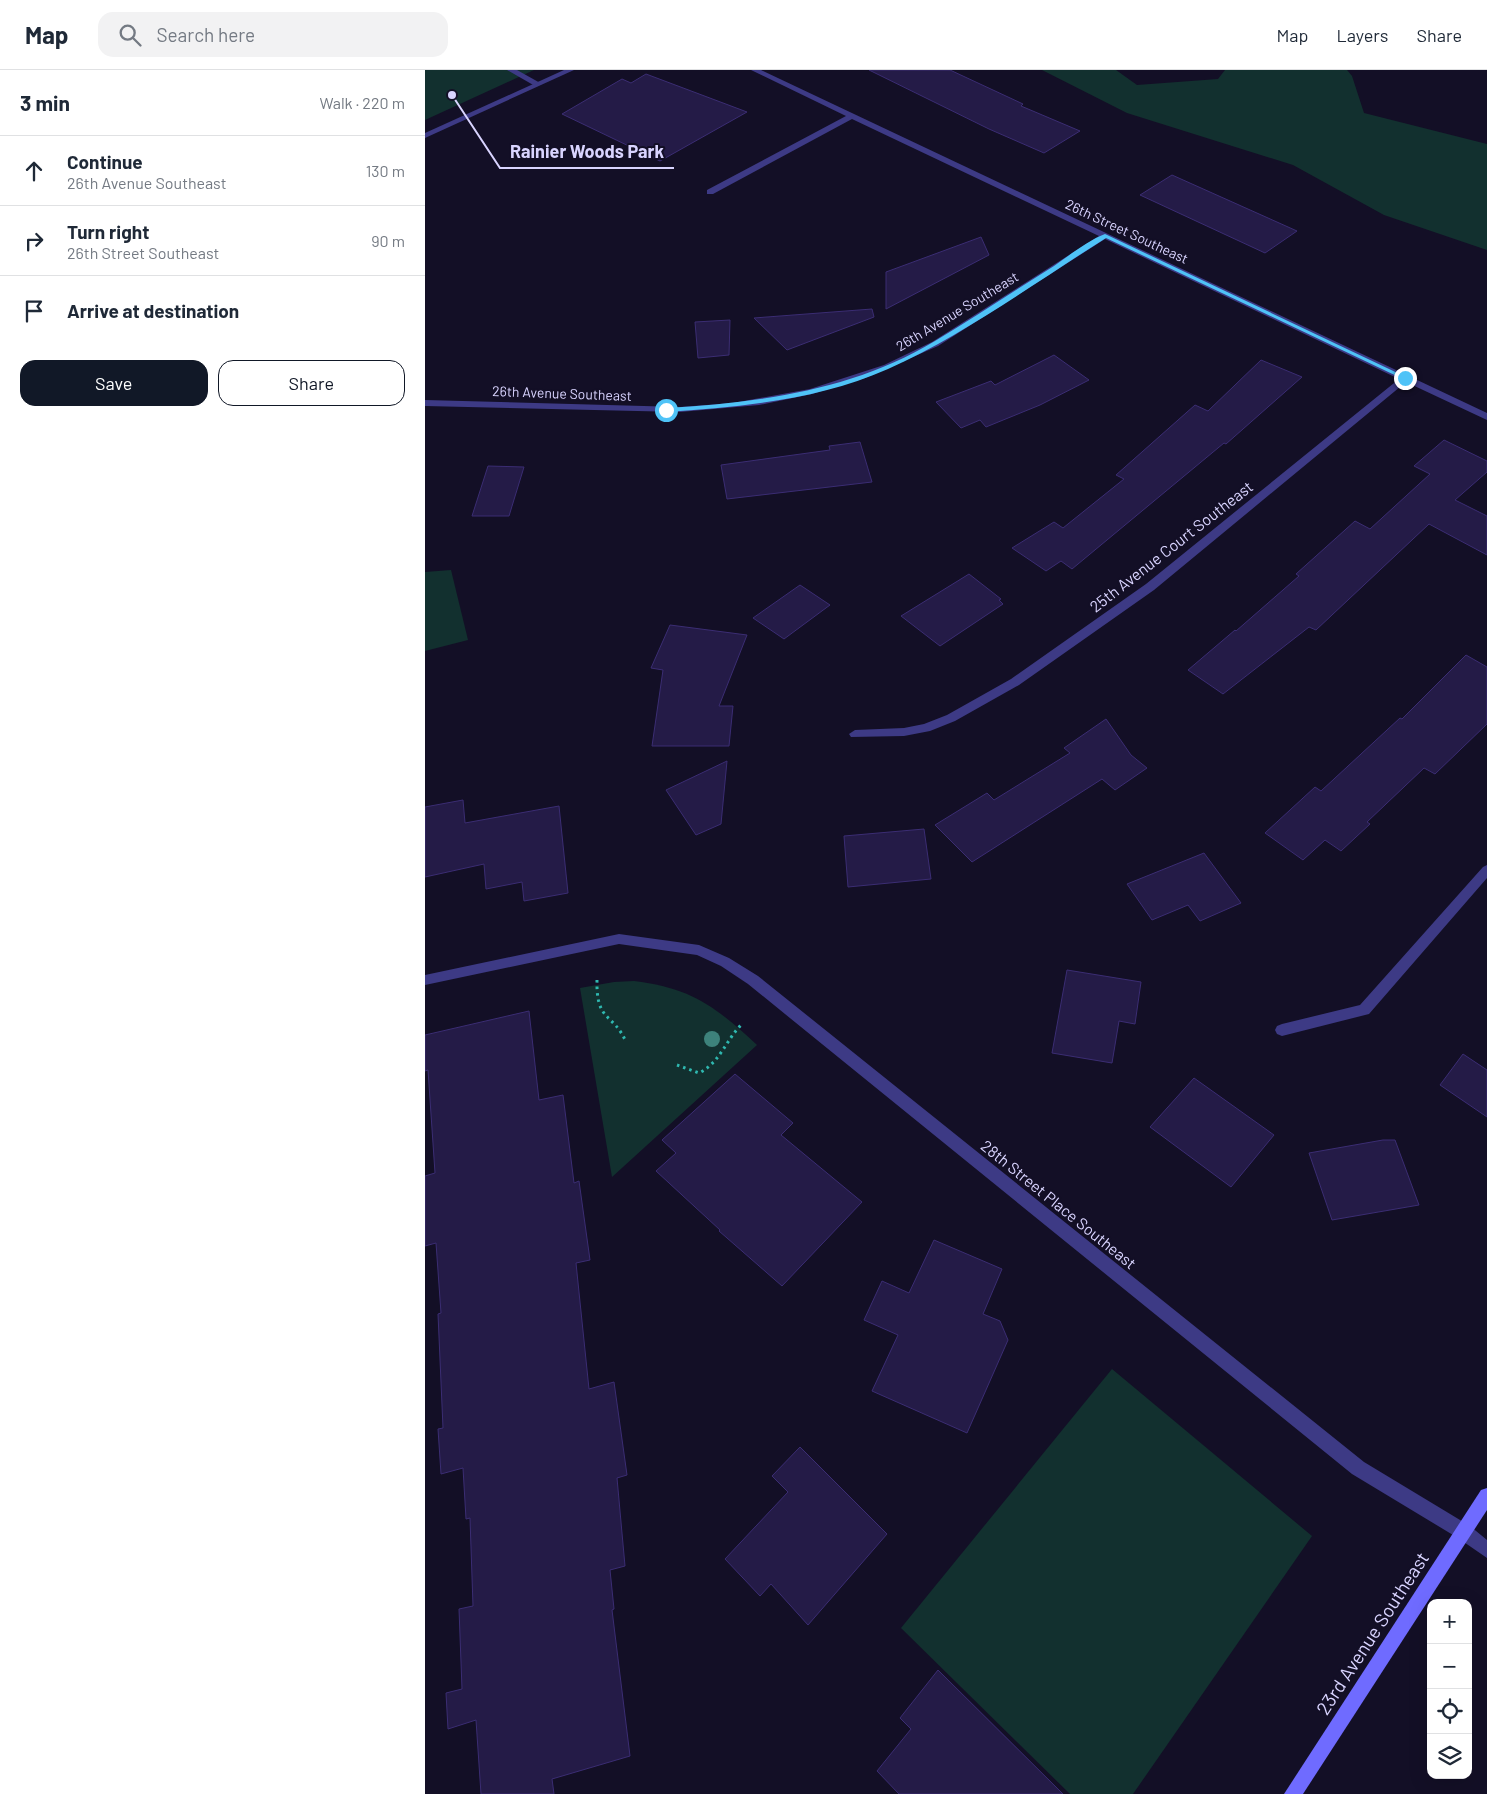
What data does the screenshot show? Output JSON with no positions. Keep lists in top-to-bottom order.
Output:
{
  "streets": {
    "street": [
      "26th Street Southeast",
      "26th Avenue Southeast",
      "25th Avenue Court Southeast",
      "28th Street Place Southeast",
      "23rd Avenue Southeast"
    ]
  },
  "crossings": [
    ["26th Street Southeast", "26th Avenue Southeast"],
    ["26th Street Southeast", "25th Avenue Court Southeast"],
    ["28th Street Place Southeast", "23rd Avenue Southeast"]
  ],
  "places": ["Rainier Woods Park"],
  "page": {
    "header": "Map",
    "search": "Search here",
    "nav": ["Map", "Layers", "Share"],
    "heading": ["3 min", "Walk · 220 m"],
    "list": [
      ["Continue", "26th Avenue Southeast", "130 m"],
      ["Turn right", "26th Street Southeast", "90 m"],
      "Arrive at destination"
    ],
    "buttons": ["Save", "Share"],
    "map_buttons": ["+", "−"]
  }
}
